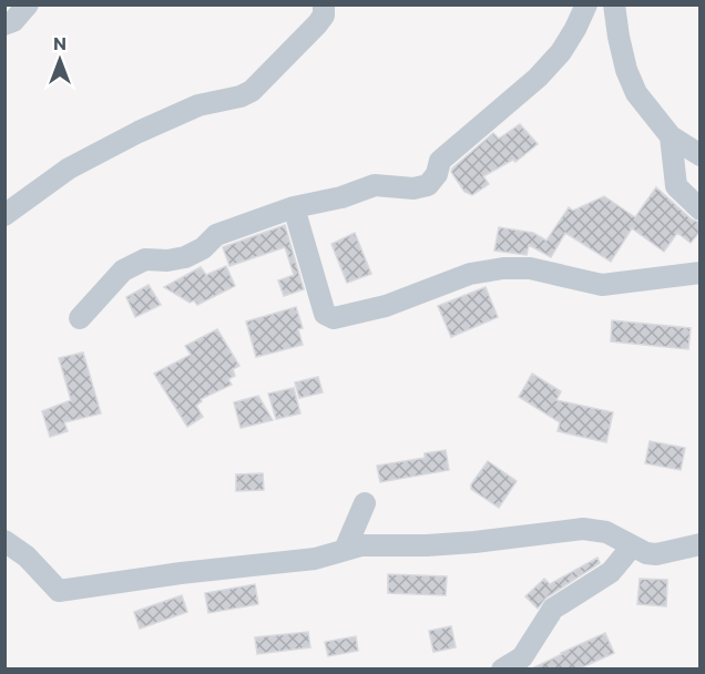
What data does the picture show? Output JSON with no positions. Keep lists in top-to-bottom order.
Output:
{
  "north": "top"
}
